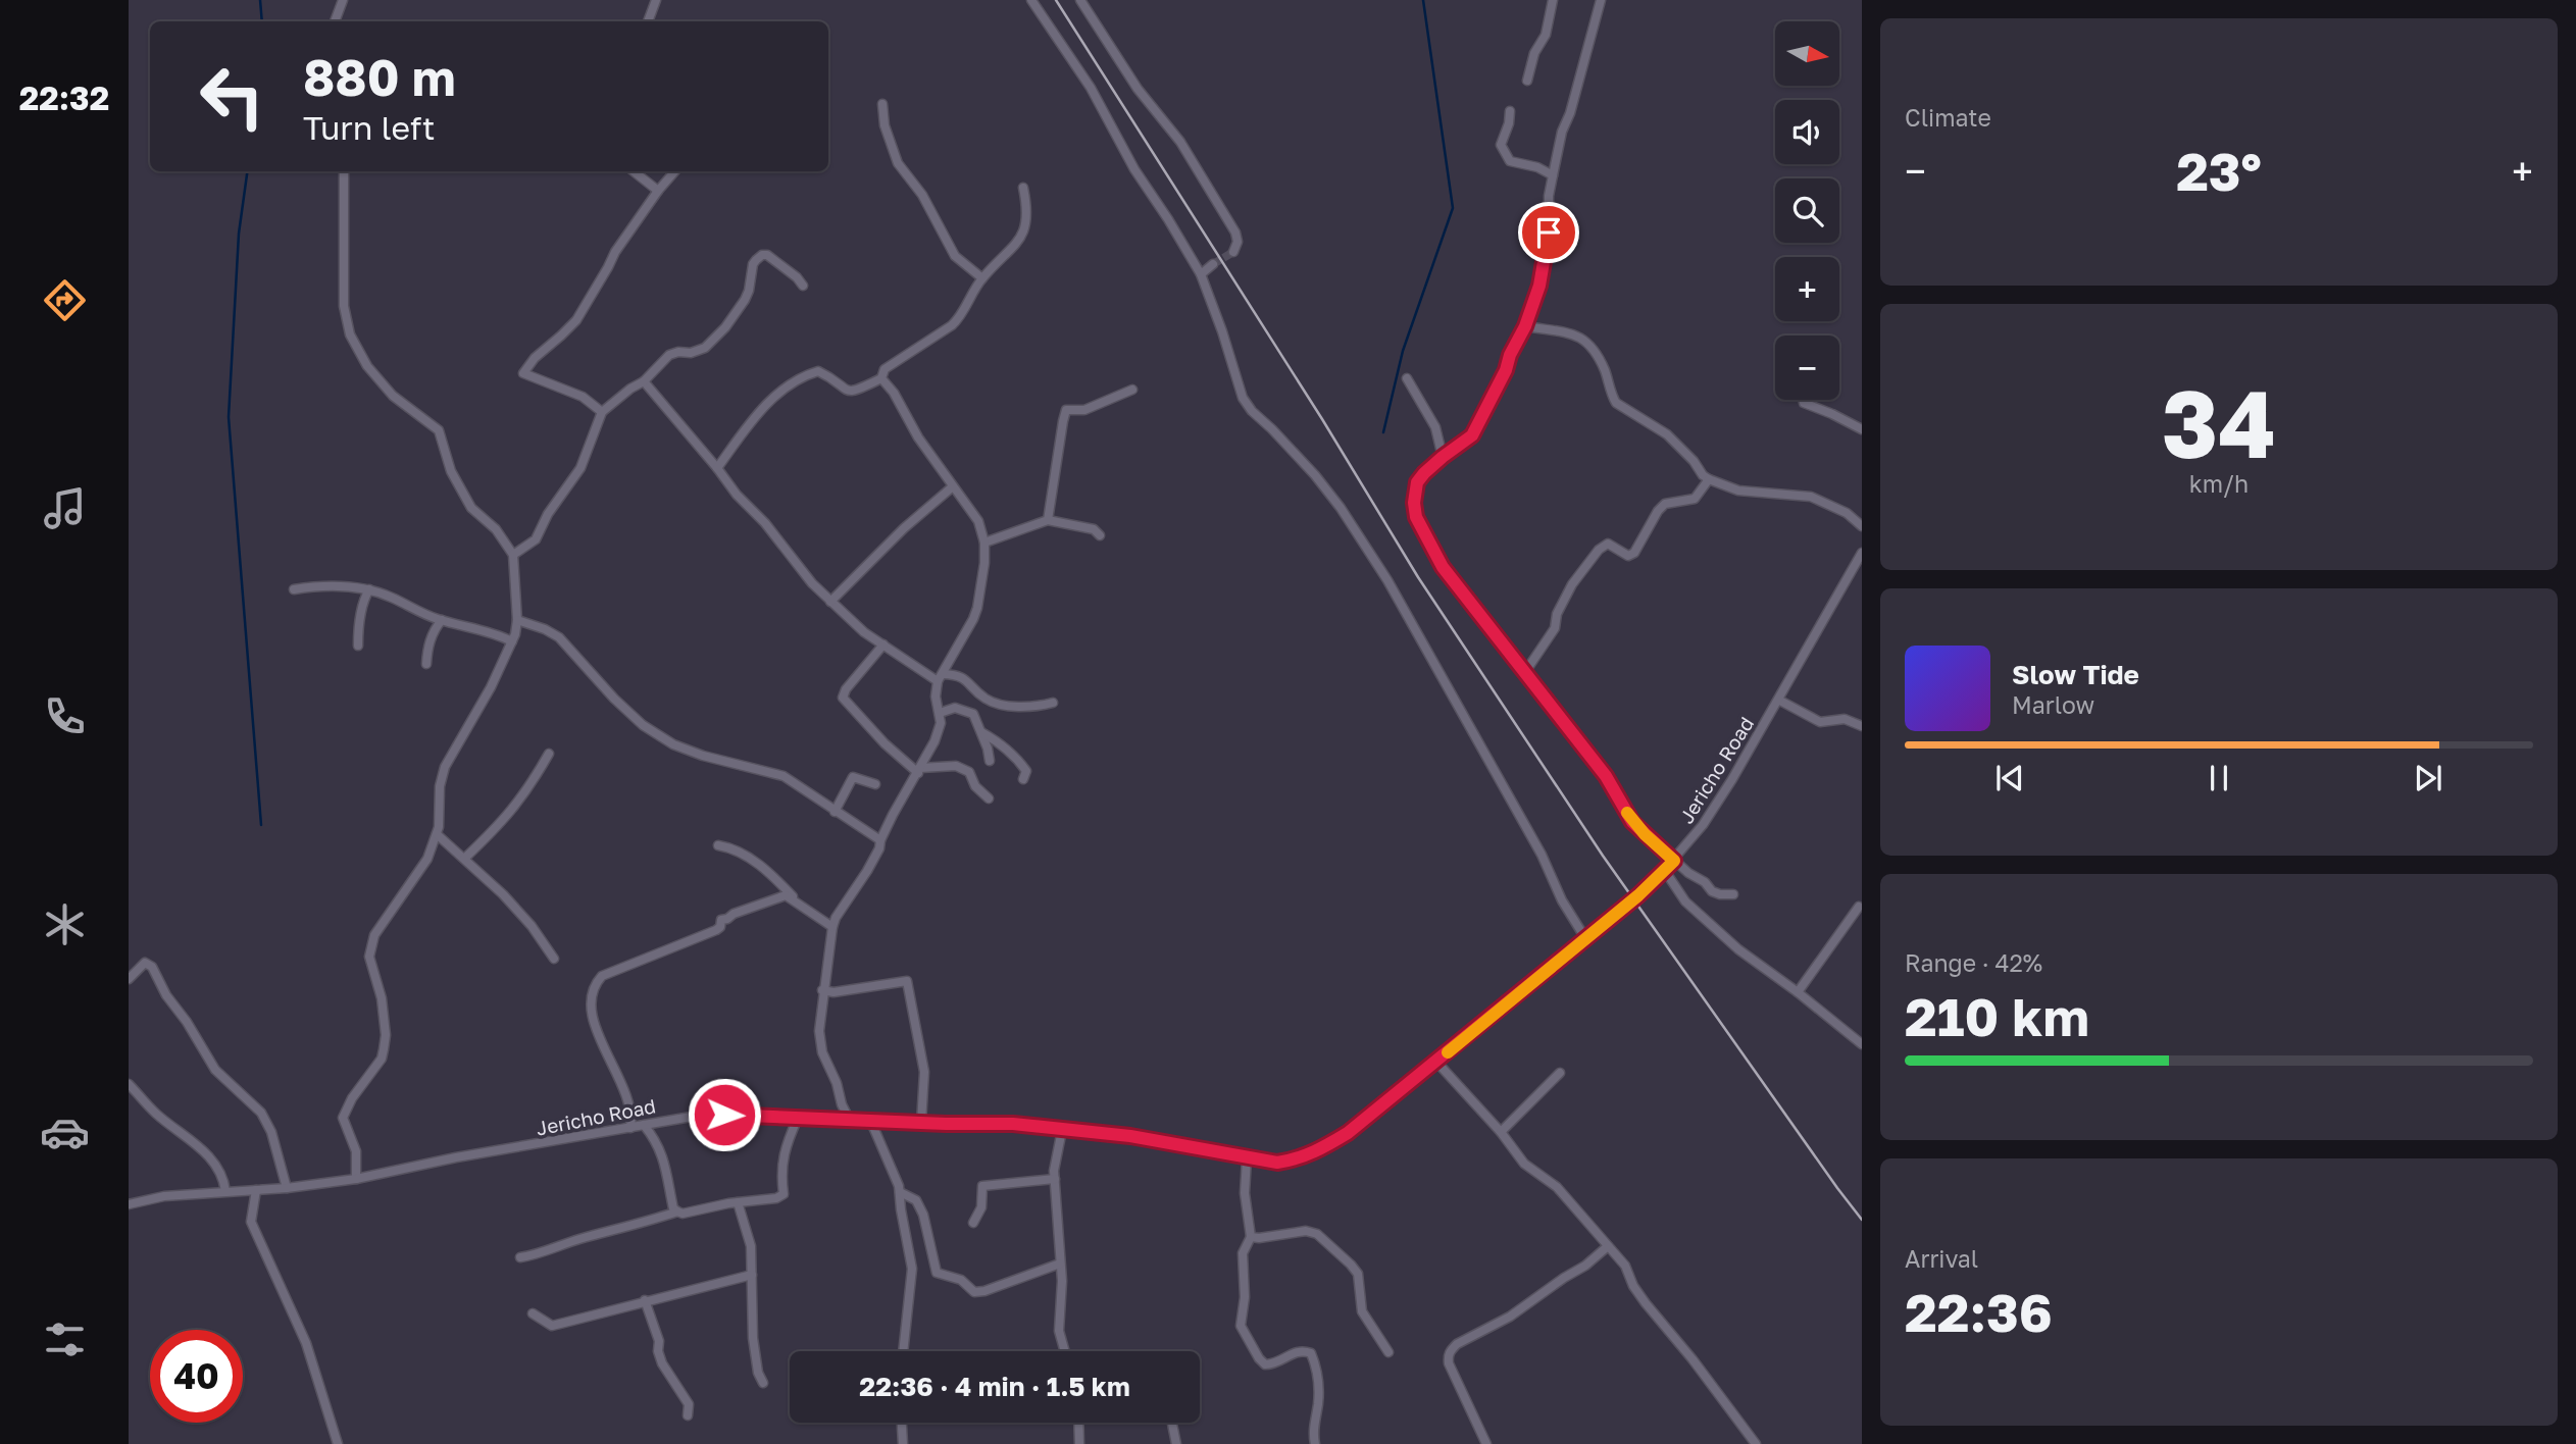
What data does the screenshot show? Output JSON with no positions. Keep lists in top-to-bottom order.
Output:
{
  "streets": {
    "street": ["Jericho Road"]
  },
  "north": "right",
  "page": {
    "tabs": "22:32",
    "tile": [
      "Climate",
      ["34", "km/h"],
      ["Range · 42%", "210 km"],
      ["Arrival", "22:36"]
    ],
    "map_buttons": ["+", "−"],
    "turn": ["880 m", "Turn left"],
    "heat": ["−", "23°", "+"],
    "song": ["Slow Tide", "Marlow"],
    "limit": "40",
    "trip": "22:36 · 4 min · 1.5 km"
  }
}
